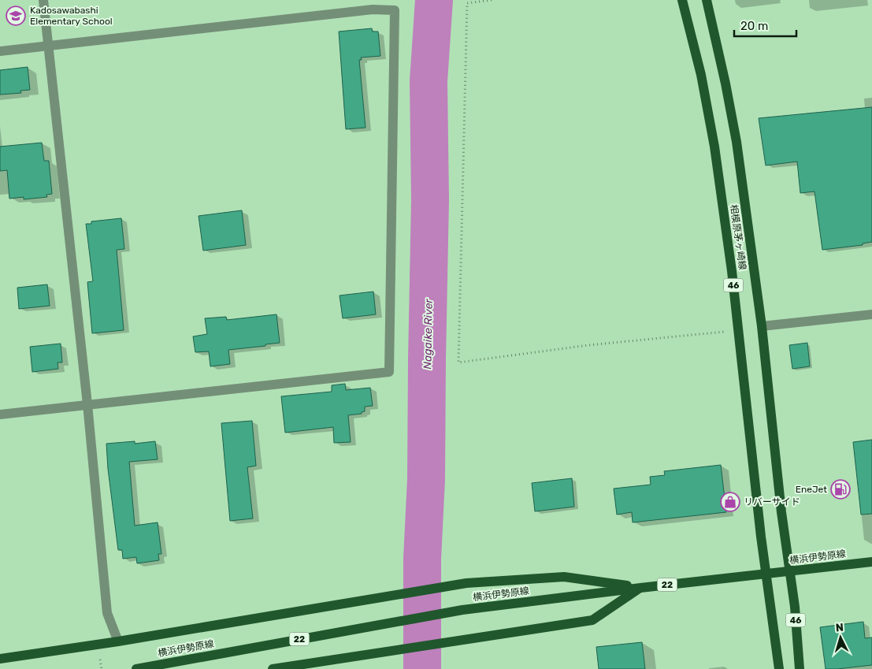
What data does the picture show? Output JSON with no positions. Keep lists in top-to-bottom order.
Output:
{
  "streets": {
    "main road": [
      "相模原茅ヶ崎線",
      "46",
      "横浜伊勢原線",
      "22"
    ]
  },
  "crossings": [
    ["相模原茅ヶ崎線", "46"],
    ["相模原茅ヶ崎線", "横浜伊勢原線"],
    ["46", "横浜伊勢原線"]
  ],
  "water": ["Nagaike River"],
  "places": {
    "school or university": ["Kadosawabashi Elementary School"],
    "fuel station": ["EneJet"],
    "shop": ["リバーサイド"]
  },
  "scale_bar": "20 m",
  "north": "top"
}
